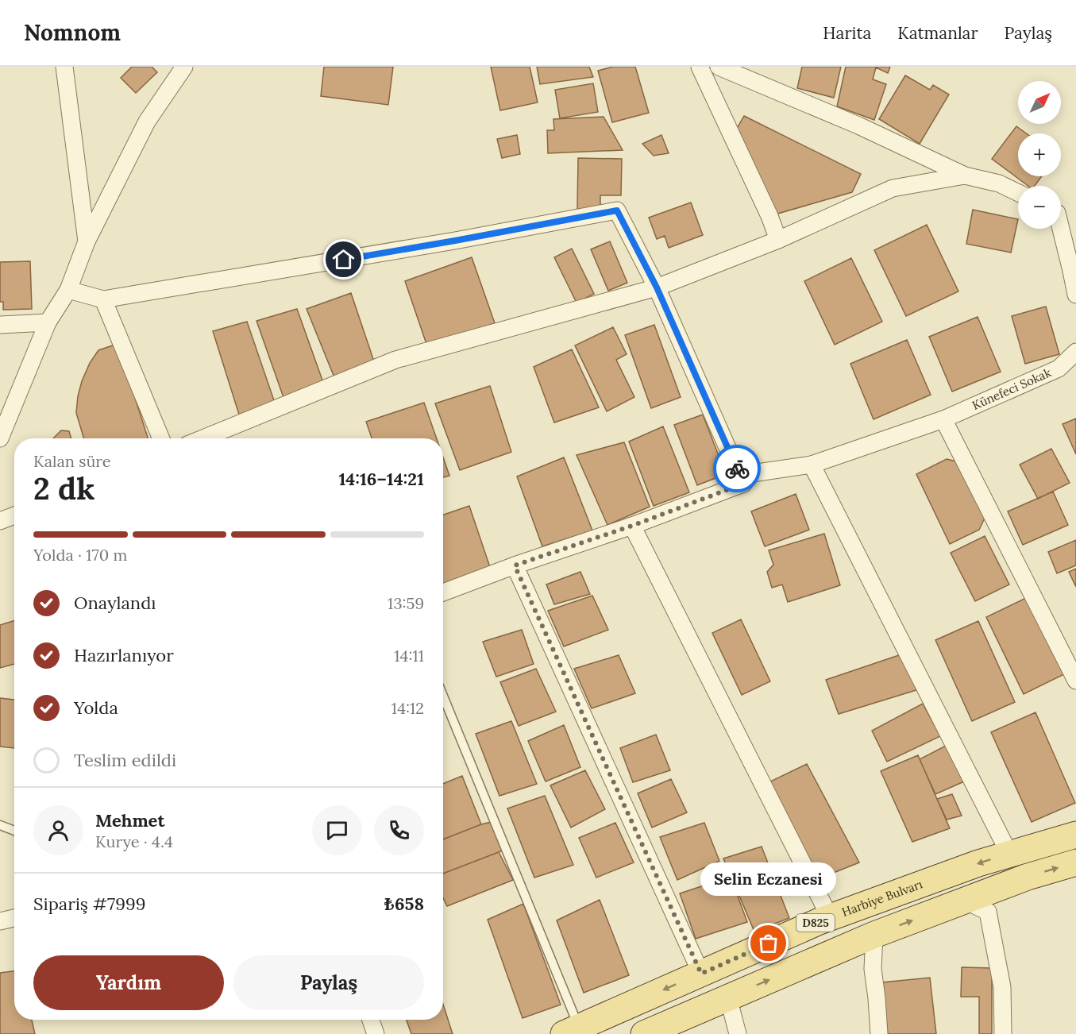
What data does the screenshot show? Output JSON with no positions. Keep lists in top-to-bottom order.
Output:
{
  "streets": {
    "main road": ["Harbiye Bulvarı", "D825"],
    "street": ["Künefeci Sokak"]
  },
  "places": ["Selin Eczanesi"],
  "north": "top right",
  "page": {
    "header": "Nomnom",
    "nav": ["Harita", "Katmanlar", "Paylaş"],
    "map_buttons": ["+", "−"],
    "heading": ["2 dk", "Kalan süre", "14:16–14:21"],
    "panel": [
      "Mehmet",
      "Kurye · 4.4",
      "Sipariş #7999",
      "₺658"
    ],
    "bar": "Yolda · 170 m",
    "list": [
      ["Onaylandı", "13:59"],
      ["Hazırlanıyor", "14:11"],
      ["Yolda", "14:12"],
      "Teslim edildi"
    ],
    "bubble": "Selin Eczanesi",
    "buttons": ["Yardım", "Paylaş"]
  }
}
